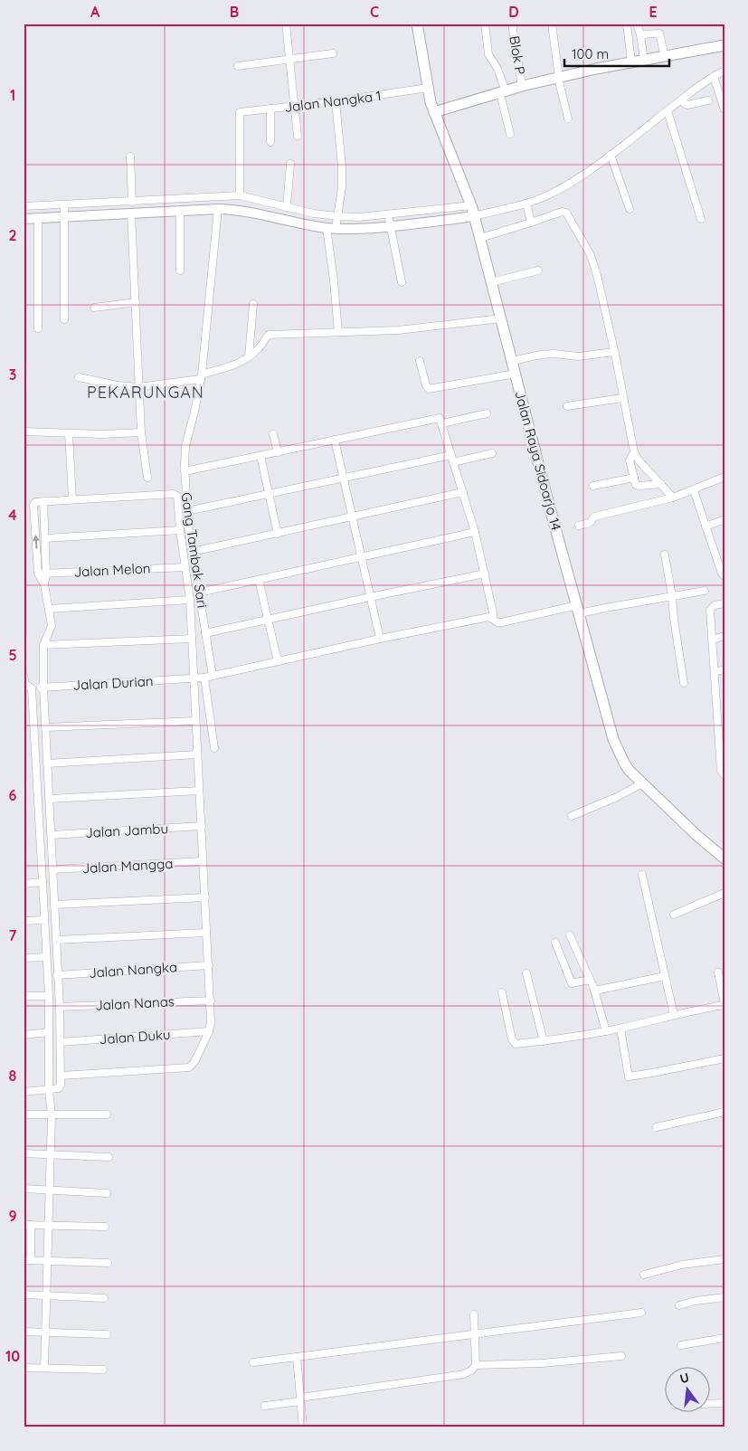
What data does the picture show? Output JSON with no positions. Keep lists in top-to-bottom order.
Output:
{
  "streets": {
    "main road": ["Jalan Raya Sidoarjo 14"],
    "street": [
      "Blok P",
      "Jalan Nangka 1",
      "Gang Tambak Sari",
      "Jalan Melon",
      "Jalan Durian",
      "Jalan Jambu",
      "Jalan Mangga",
      "Jalan Nangka",
      "Jalan Nanas",
      "Jalan Duku"
    ]
  },
  "crossings": [
    ["Jalan Nangka 1", "Jalan Raya Sidoarjo 14"],
    ["Gang Tambak Sari", "Jalan Durian"]
  ],
  "districts": ["PEKARUNGAN"],
  "scale_bar": "100 m",
  "north": "top",
  "grid": {
    "columns": [
      "A",
      "B",
      "C",
      "D",
      "E"
    ],
    "rows": [
      "1",
      "2",
      "3",
      "4",
      "5",
      "6",
      "7",
      "8",
      "9",
      "10"
    ]
  }
}
